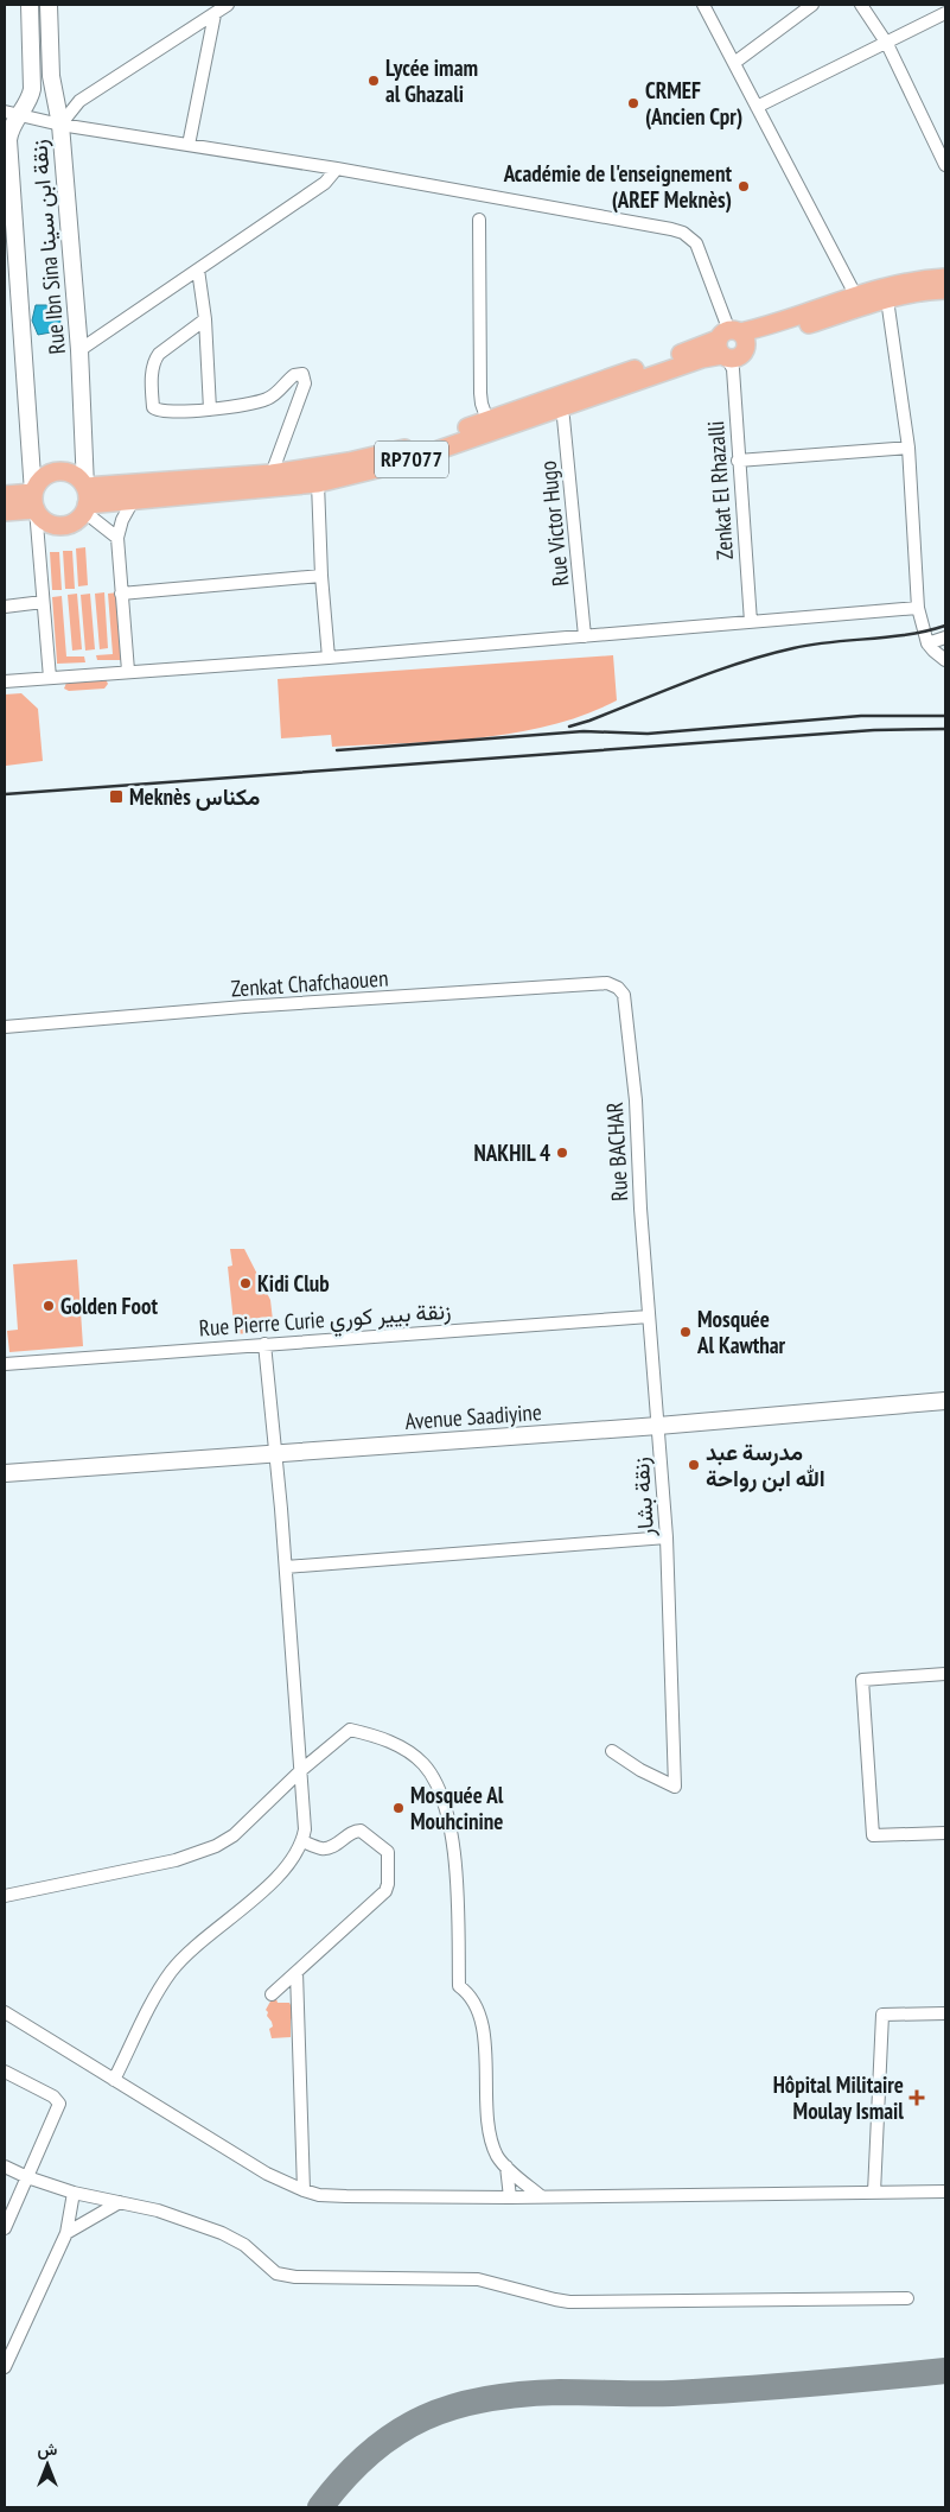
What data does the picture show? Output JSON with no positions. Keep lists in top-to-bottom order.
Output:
{
  "streets": {
    "main road": ["Rue Ibn Sina زنقة ابن سينا", "RP7077", "Avenue Saadiyine"],
    "street": [
      "Zenkat El Rhazalli",
      "Rue Victor Hugo",
      "Zenkat Chafchaouen",
      "Rue BACHAR",
      "Rue Pierre Curie زنقة بيير كوري",
      "زنقة بشار"
    ]
  },
  "crossings": [
    ["Rue Ibn Sina زنقة ابن سينا", "RP7077"],
    ["Rue Ibn Sina زنقة ابن سينا", "Zenkat El Rhazalli"],
    ["RP7077", "Zenkat El Rhazalli"],
    ["RP7077", "Rue Victor Hugo"],
    ["Zenkat Chafchaouen", "Rue BACHAR"],
    ["Rue BACHAR", "Rue Pierre Curie زنقة بيير كوري"],
    ["Rue BACHAR", "زنقة بشار"],
    ["Rue Pierre Curie زنقة بيير كوري", "زنقة بشار"],
    ["Avenue Saadiyine", "زنقة بشار"]
  ],
  "places": {
    "other": [
      "Lycée imam al Ghazali",
      "CRMEF (Ancien Cpr)",
      "Académie de l'enseignement (AREF Meknès)",
      "NAKHIL 4",
      "Kidi Club",
      "Golden Foot",
      "Mosquée Al Kawthar",
      "مدرسة عبد الله ابن رواحة",
      "Mosquée Al Mouhcinine"
    ],
    "transit": ["Meknès مكناس"],
    "health": ["Hôpital Militaire Moulay Ismail"]
  },
  "north": "top"
}
